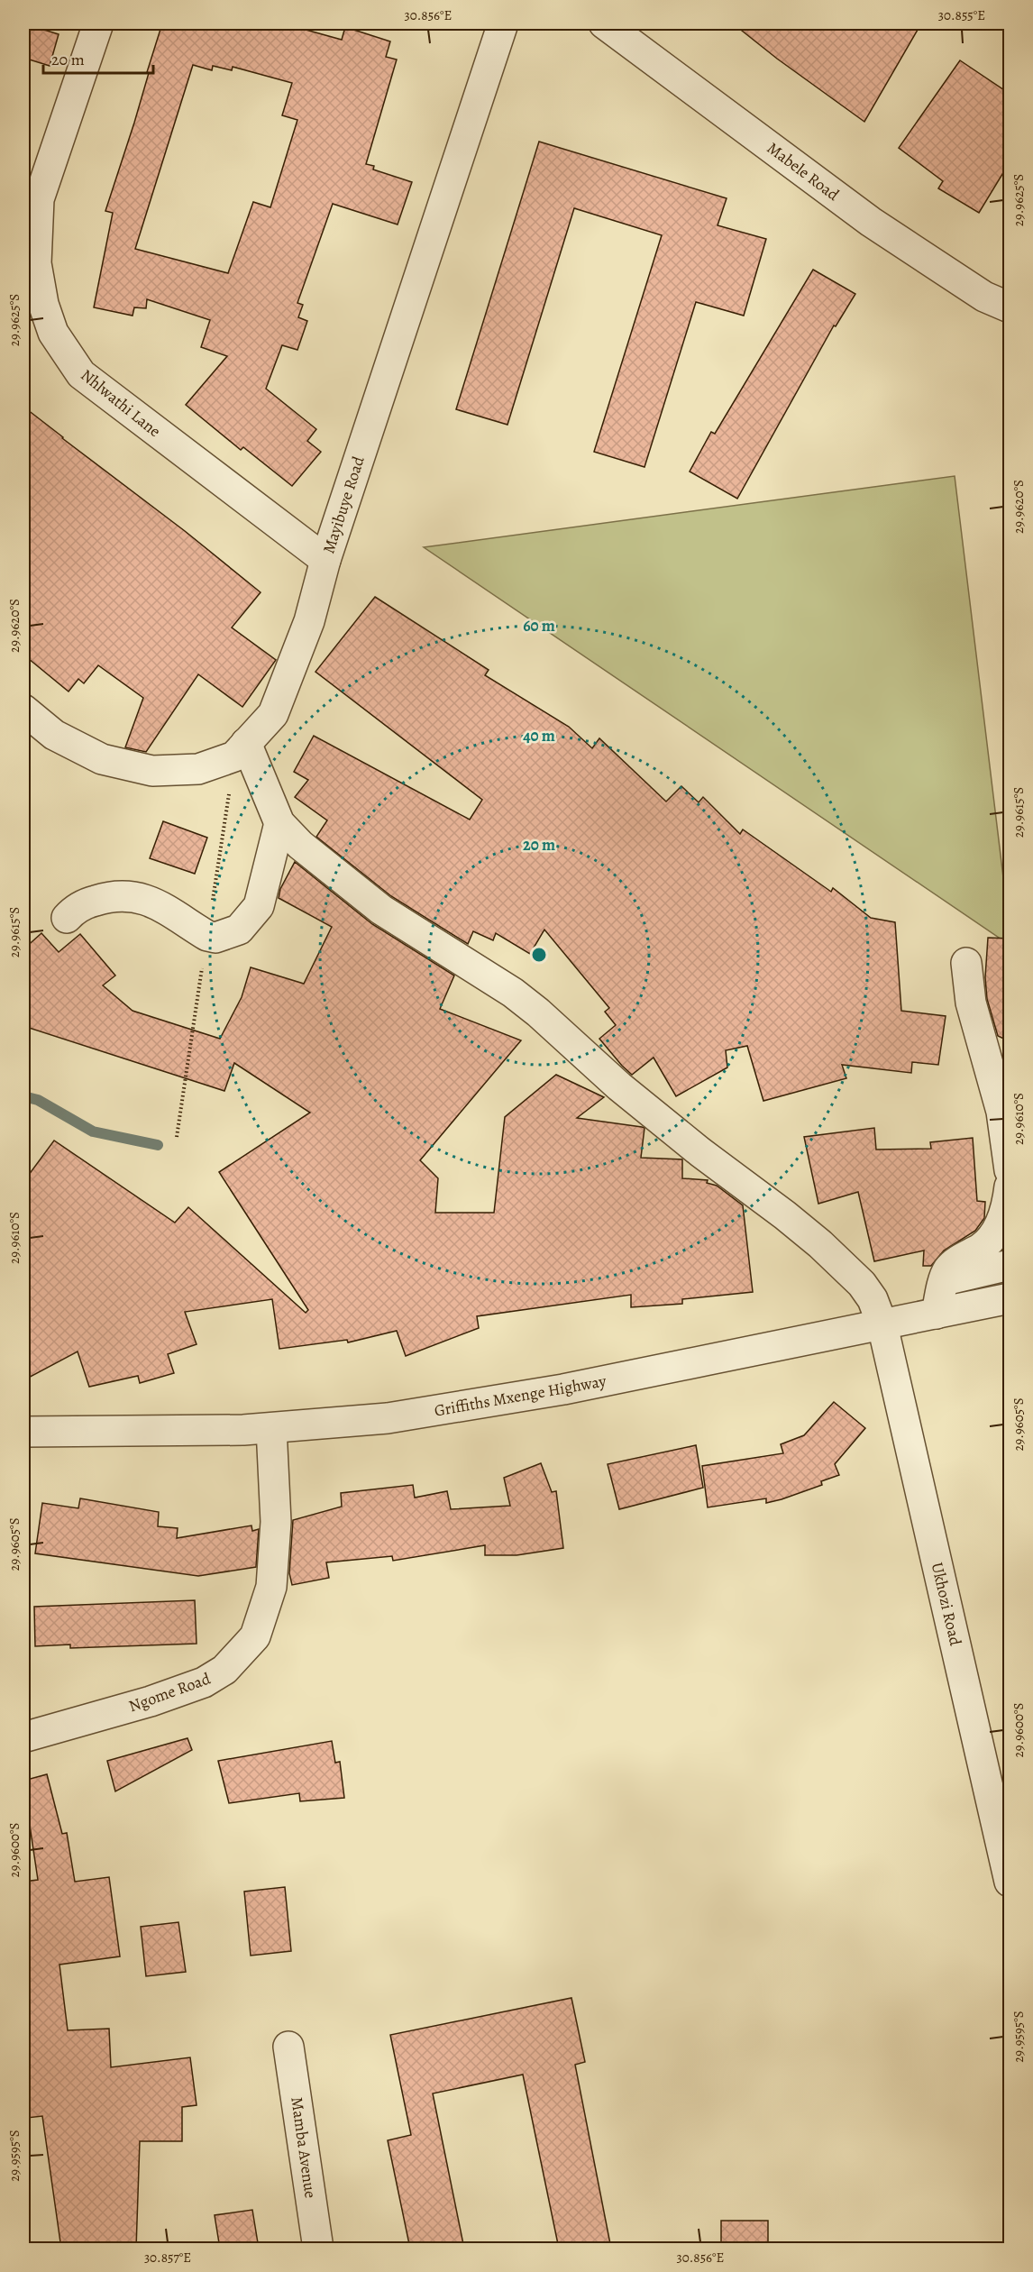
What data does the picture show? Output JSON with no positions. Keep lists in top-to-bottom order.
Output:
{
  "streets": {
    "street": [
      "Mabele Road",
      "Nhlwathi Lane",
      "Mayibuye Road",
      "Griffiths Mxenge Highway",
      "Ukhozi Road",
      "Ngome Road",
      "Mamba Avenue"
    ]
  },
  "crossings": [
    ["Nhlwathi Lane", "Mayibuye Road"],
    ["Griffiths Mxenge Highway", "Ukhozi Road"],
    ["Griffiths Mxenge Highway", "Ngome Road"]
  ],
  "scale_bar": "20 m",
  "coordinates": [
    "30.856°E",
    "30.855°E",
    "29.9625°S",
    "29.9620°S",
    "29.9615°S",
    "29.9610°S",
    "29.9605°S",
    "29.9600°S",
    "29.9595°S",
    "30.857°E"
  ],
  "rings": ["60 m", "40 m", "20 m"]
}
